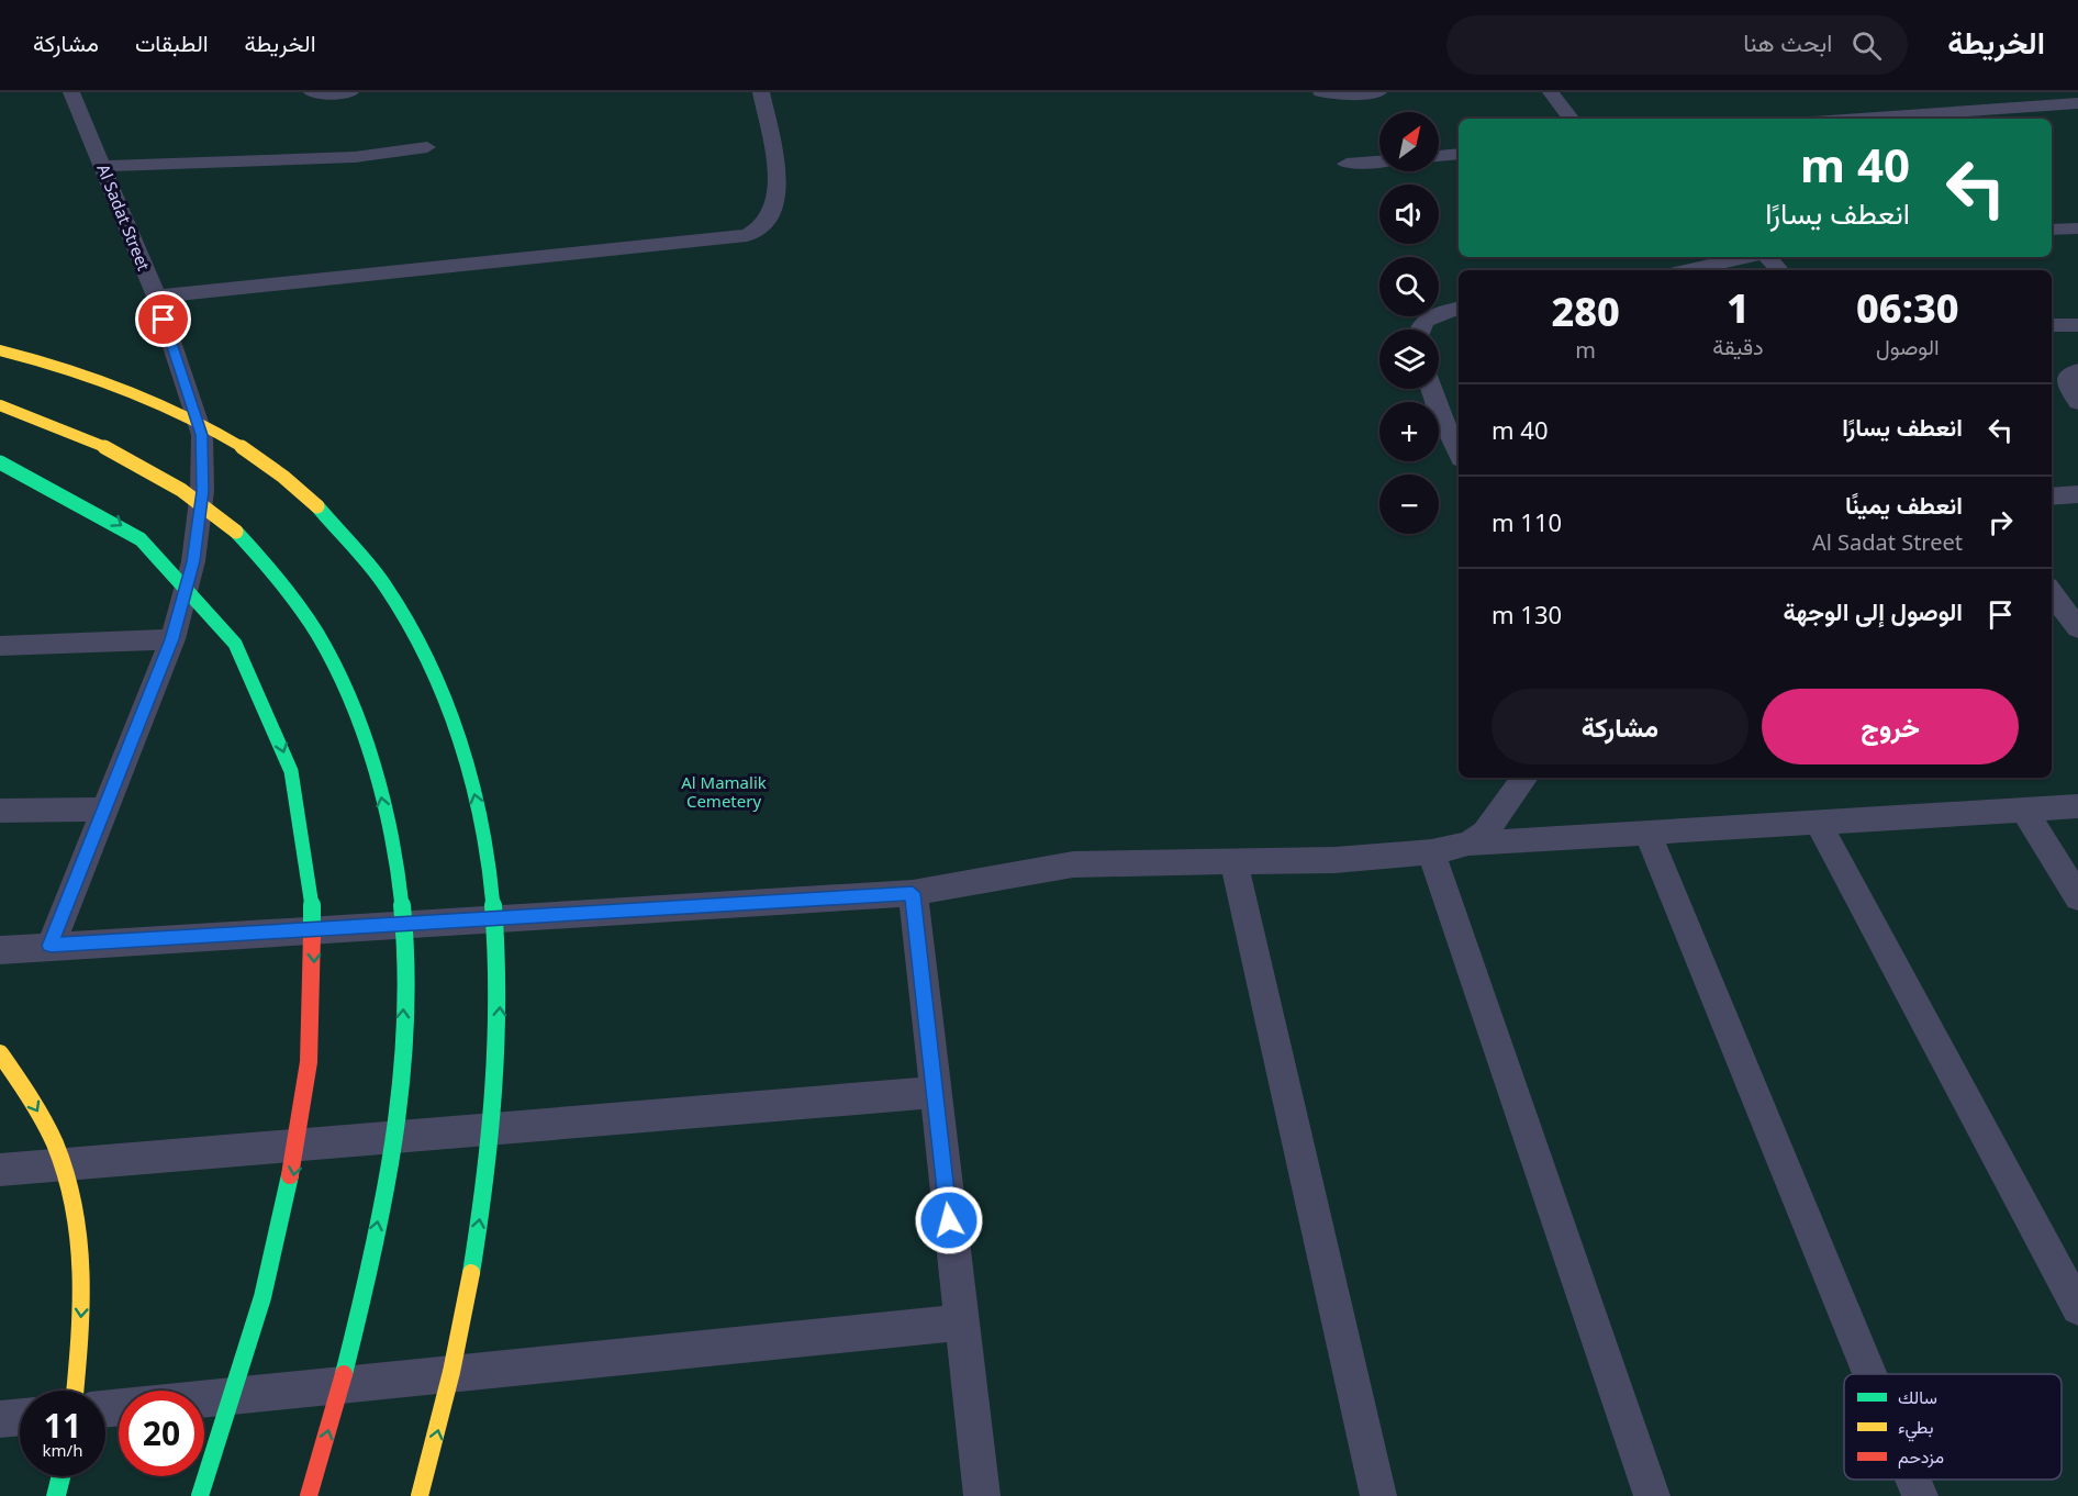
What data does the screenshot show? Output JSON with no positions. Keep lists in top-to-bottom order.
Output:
{
  "streets": {
    "lane": ["Al Sadat Street"]
  },
  "parks": ["Al Mamalik Cemetery"],
  "legend": ["سالك", "بطيء", "مزدحم"],
  "north": "top right",
  "page": {
    "header": "الخريطة",
    "search": "ابحث هنا",
    "nav": ["الخريطة", "الطبقات", "مشاركة"],
    "map_buttons": ["+", "−"],
    "turn": ["40 m", "انعطف يسارًا"],
    "eta": [
      "06:30",
      "الوصول",
      "1",
      "دقيقة",
      "280",
      "m"
    ],
    "list": [
      {
        "name": "انعطف يسارًا",
        "value": "40 m"
      },
      {
        "name": "انعطف يمينًا",
        "note": "Al Sadat Street",
        "value": "110 m"
      },
      {
        "name": "الوصول إلى الوجهة",
        "value": "130 m"
      }
    ],
    "buttons": ["خروج", "مشاركة"],
    "speed": "11 km/h",
    "limit": "20"
  }
}
